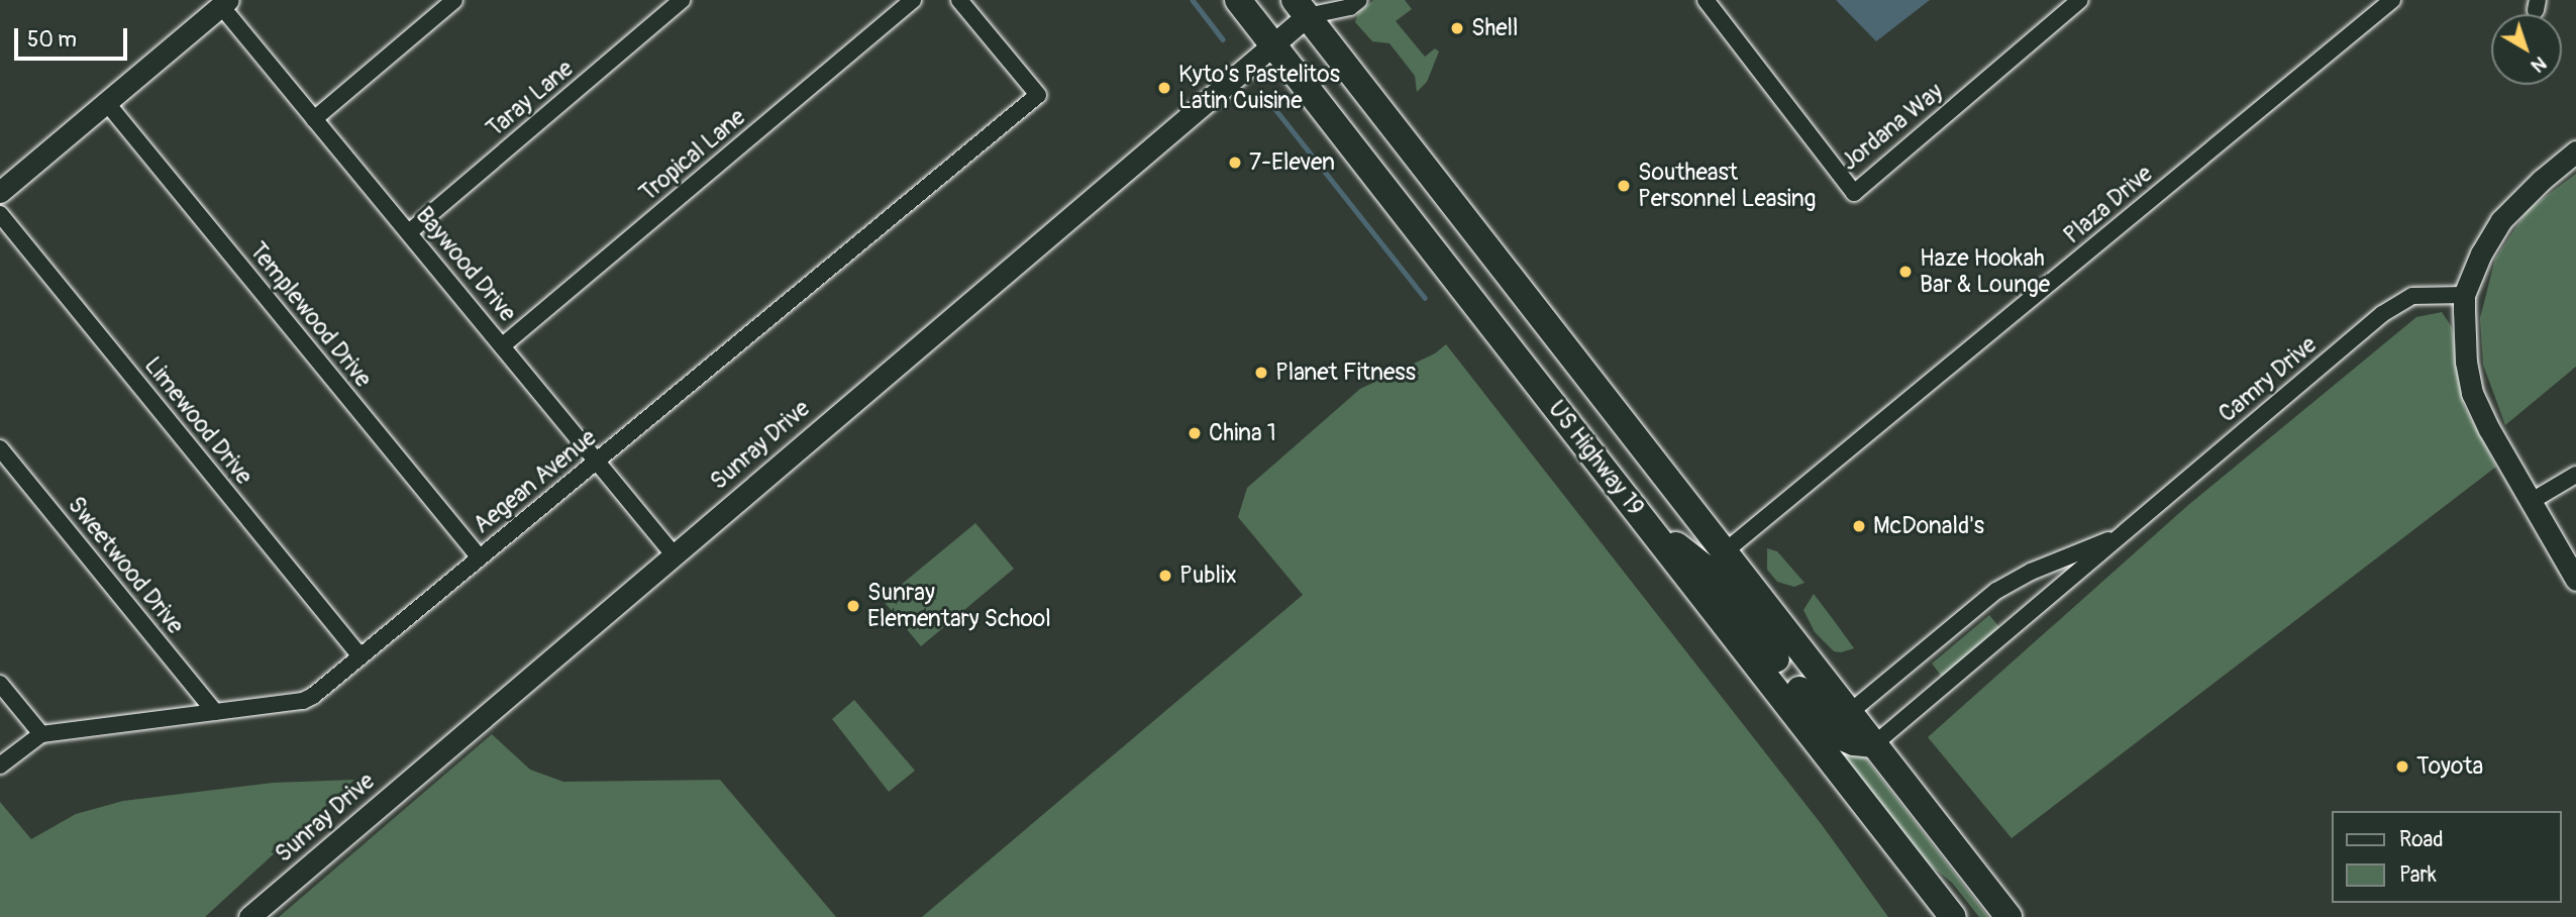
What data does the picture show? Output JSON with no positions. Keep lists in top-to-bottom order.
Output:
{
  "streets": {
    "highway": ["US Highway 19"],
    "street": [
      "Taray Lane",
      "Jordana Way",
      "Tropical Lane",
      "Plaza Drive",
      "Baywood Drive",
      "Templewood Drive",
      "Camry Drive",
      "Limewood Drive",
      "Sunray Drive",
      "Aegean Avenue",
      "Sweetwood Drive"
    ]
  },
  "crossings": [
    ["Taray Lane", "Baywood Drive"],
    ["Tropical Lane", "Baywood Drive"],
    ["Plaza Drive", "US Highway 19"],
    ["Baywood Drive", "Sunray Drive"],
    ["Baywood Drive", "Aegean Avenue"],
    ["Templewood Drive", "Aegean Avenue"],
    ["Camry Drive", "US Highway 19"],
    ["Limewood Drive", "Aegean Avenue"],
    ["Sunray Drive", "US Highway 19"],
    ["Aegean Avenue", "Sweetwood Drive"]
  ],
  "places": [
    "Shell",
    "Kyto's Pastelitos Latin Cuisine",
    "7-Eleven",
    "Southeast Personnel Leasing",
    "Haze Hookah Bar & Lounge",
    "Planet Fitness",
    "China 1",
    "McDonald's",
    "Publix",
    "Sunray Elementary School",
    "Toyota"
  ],
  "legend": ["Road", "Park"],
  "scale_bar": "50 m",
  "north": "bottom right"
}
